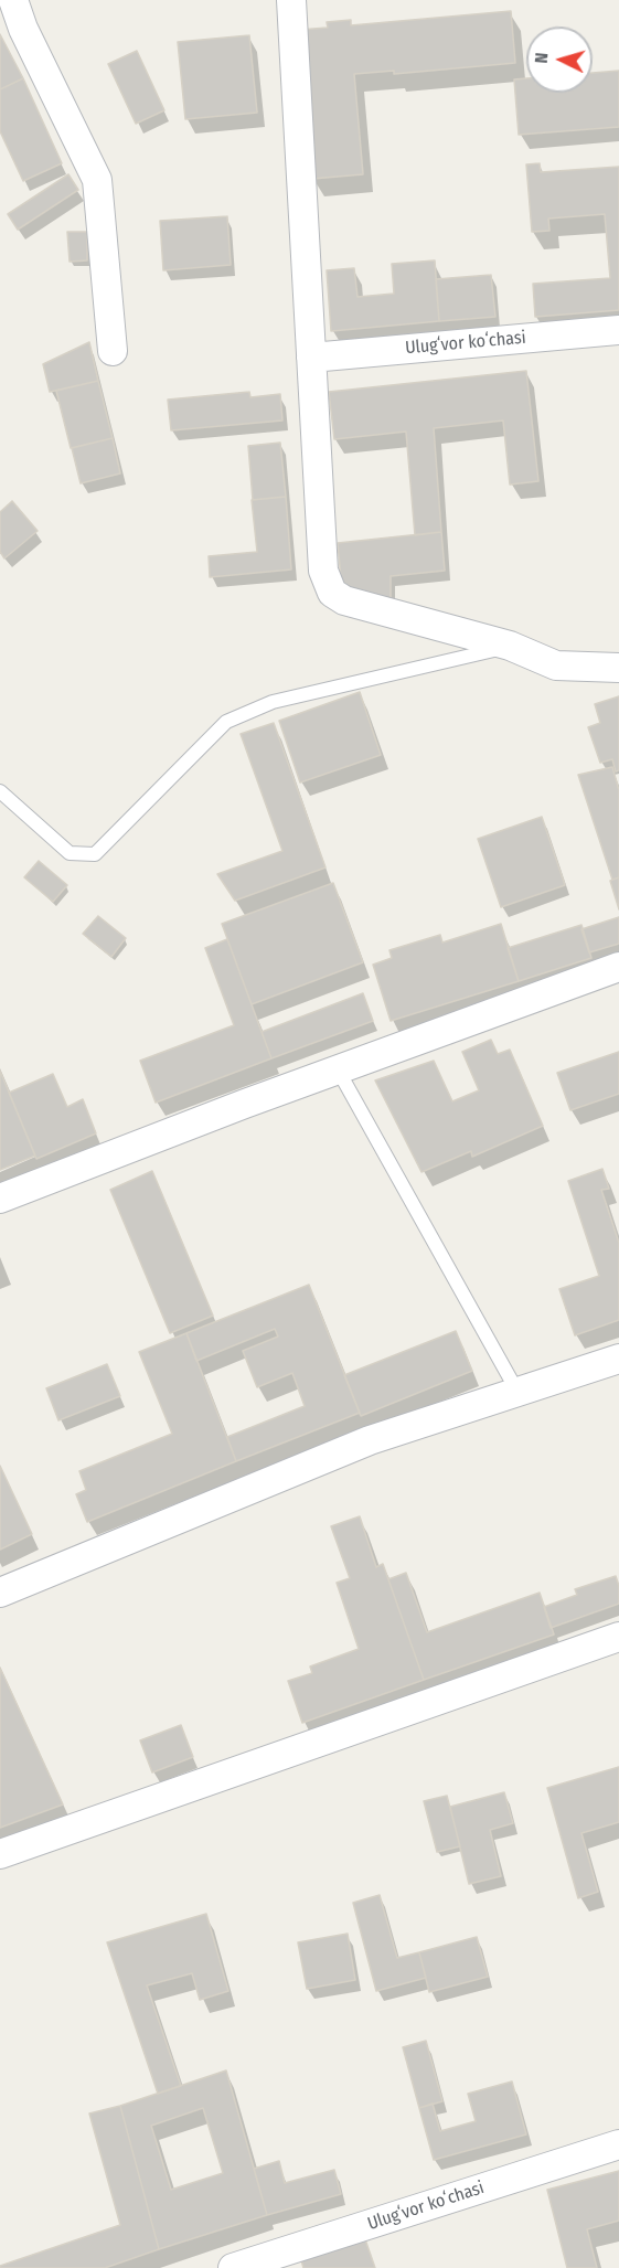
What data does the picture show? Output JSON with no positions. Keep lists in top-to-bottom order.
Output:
{
  "streets": {
    "street": ["Ulugʻvor koʻchasi"]
  },
  "north": "left"
}
